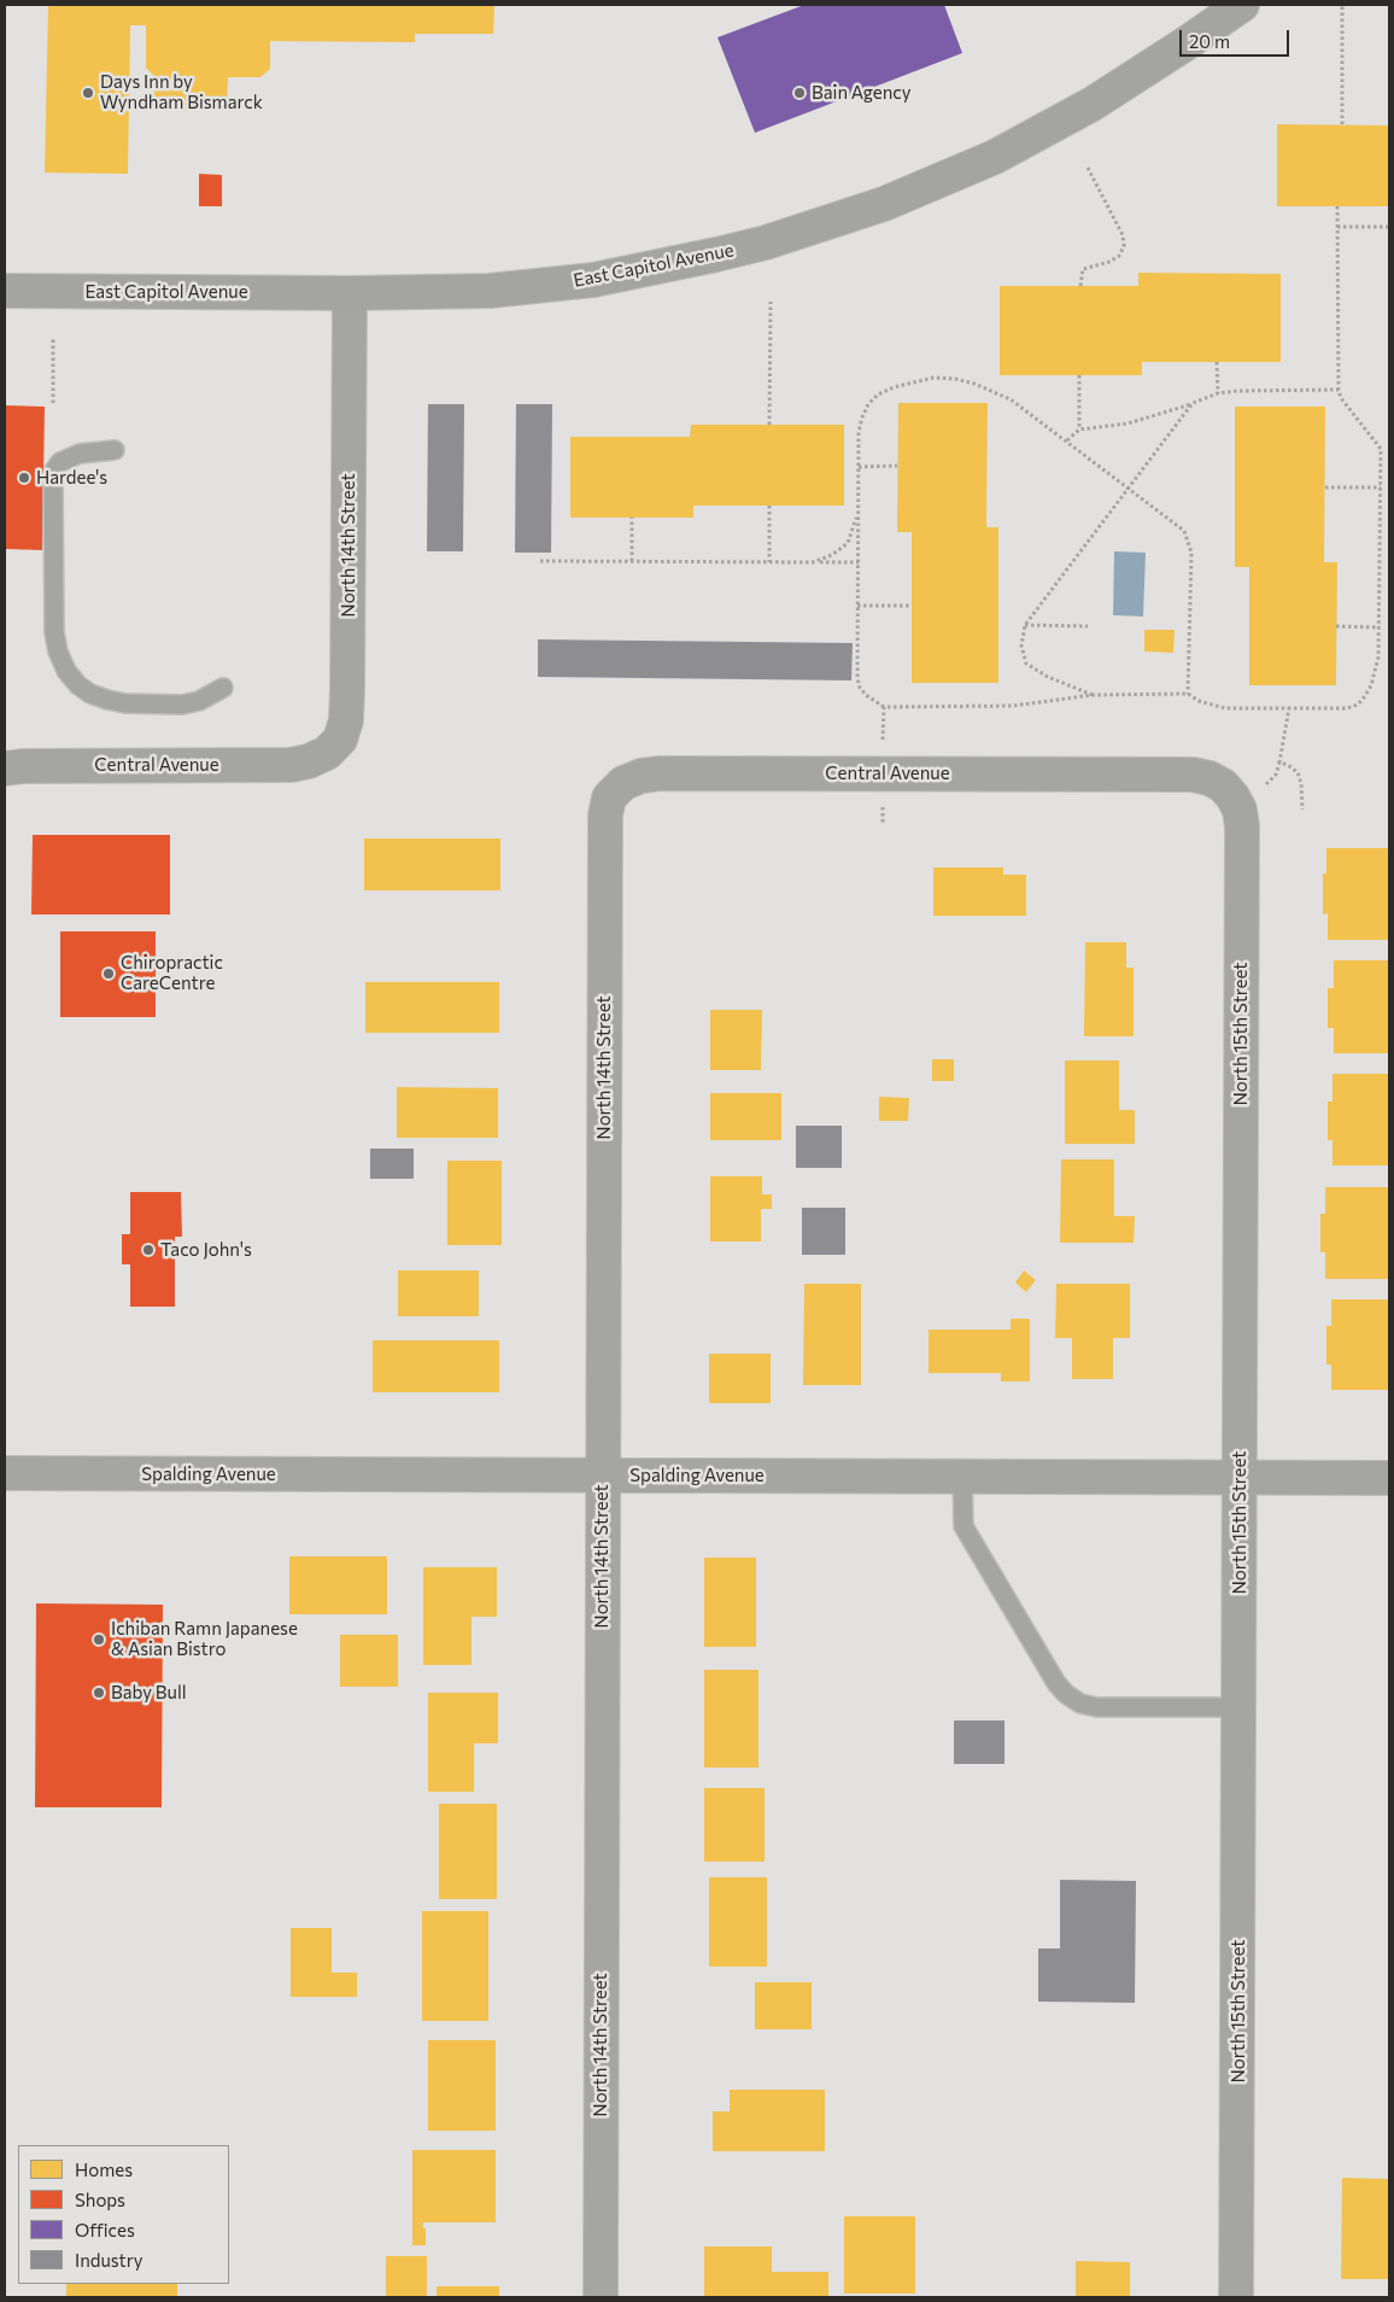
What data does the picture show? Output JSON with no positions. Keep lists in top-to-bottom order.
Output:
{
  "streets": {
    "street": [
      "East Capitol Avenue",
      "North 14th Street",
      "Central Avenue",
      "North 15th Street",
      "Spalding Avenue"
    ]
  },
  "crossings": [
    ["East Capitol Avenue", "North 14th Street"],
    ["North 14th Street", "Central Avenue"],
    ["North 14th Street", "Spalding Avenue"],
    ["Central Avenue", "North 15th Street"],
    ["North 15th Street", "Spalding Avenue"]
  ],
  "places": [
    "Days Inn by Wyndham Bismarck",
    "Bain Agency",
    "Hardee's",
    "Chiropractic CareCentre",
    "Taco John's",
    "Ichiban Ramn Japanese & Asian Bistro",
    "Baby Bull"
  ],
  "legend": [
    "Homes",
    "Shops",
    "Offices",
    "Industry"
  ],
  "scale_bar": "20 m"
}
